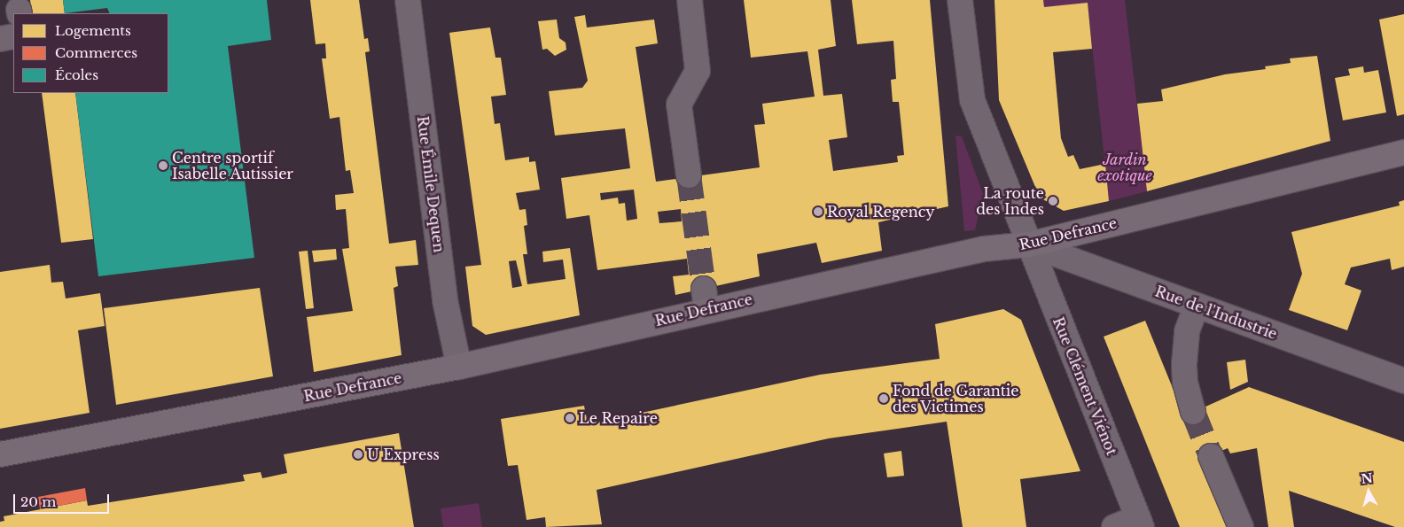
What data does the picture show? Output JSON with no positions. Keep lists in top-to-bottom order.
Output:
{
  "streets": {
    "main road": ["Rue Defrance"],
    "street": ["Rue Émile Dequen", "Rue de l'Industrie", "Rue Clément Viénot"]
  },
  "crossings": [
    ["Rue Émile Dequen", "Rue Defrance"],
    ["Rue Defrance", "Rue de l'Industrie"],
    ["Rue Defrance", "Rue Clément Viénot"],
    ["Rue de l'Industrie", "Rue Clément Viénot"]
  ],
  "parks": ["Jardin exotique"],
  "places": [
    "Centre sportif Isabelle Autissier",
    "La route des Indes",
    "Royal Regency",
    "Fond de Garantie des Victimes",
    "Le Repaire",
    "U Express"
  ],
  "legend": ["Logements", "Commerces", "Écoles"],
  "scale_bar": "20 m",
  "north": "top"
}
